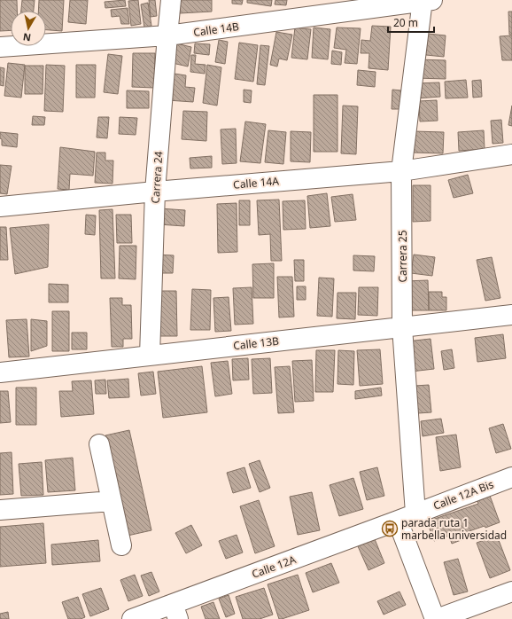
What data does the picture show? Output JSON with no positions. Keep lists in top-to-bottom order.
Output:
{
  "streets": {
    "street": [
      "Calle 14B",
      "Carrera 24",
      "Calle 14A",
      "Carrera 25",
      "Calle 13B",
      "Calle 12A Bis",
      "Calle 12A"
    ]
  },
  "crossings": [
    ["Calle 14B", "Carrera 24"],
    ["Calle 14B", "Carrera 25"],
    ["Carrera 24", "Calle 14A"],
    ["Carrera 24", "Calle 13B"],
    ["Calle 14A", "Carrera 25"],
    ["Carrera 25", "Calle 13B"],
    ["Carrera 25", "Calle 12A Bis"],
    ["Carrera 25", "Calle 12A"],
    ["Calle 12A Bis", "Calle 12A"]
  ],
  "places": {
    "bus stop": ["parada ruta 1 marbella universidad"]
  },
  "scale_bar": "20 m",
  "north": "bottom"
}
